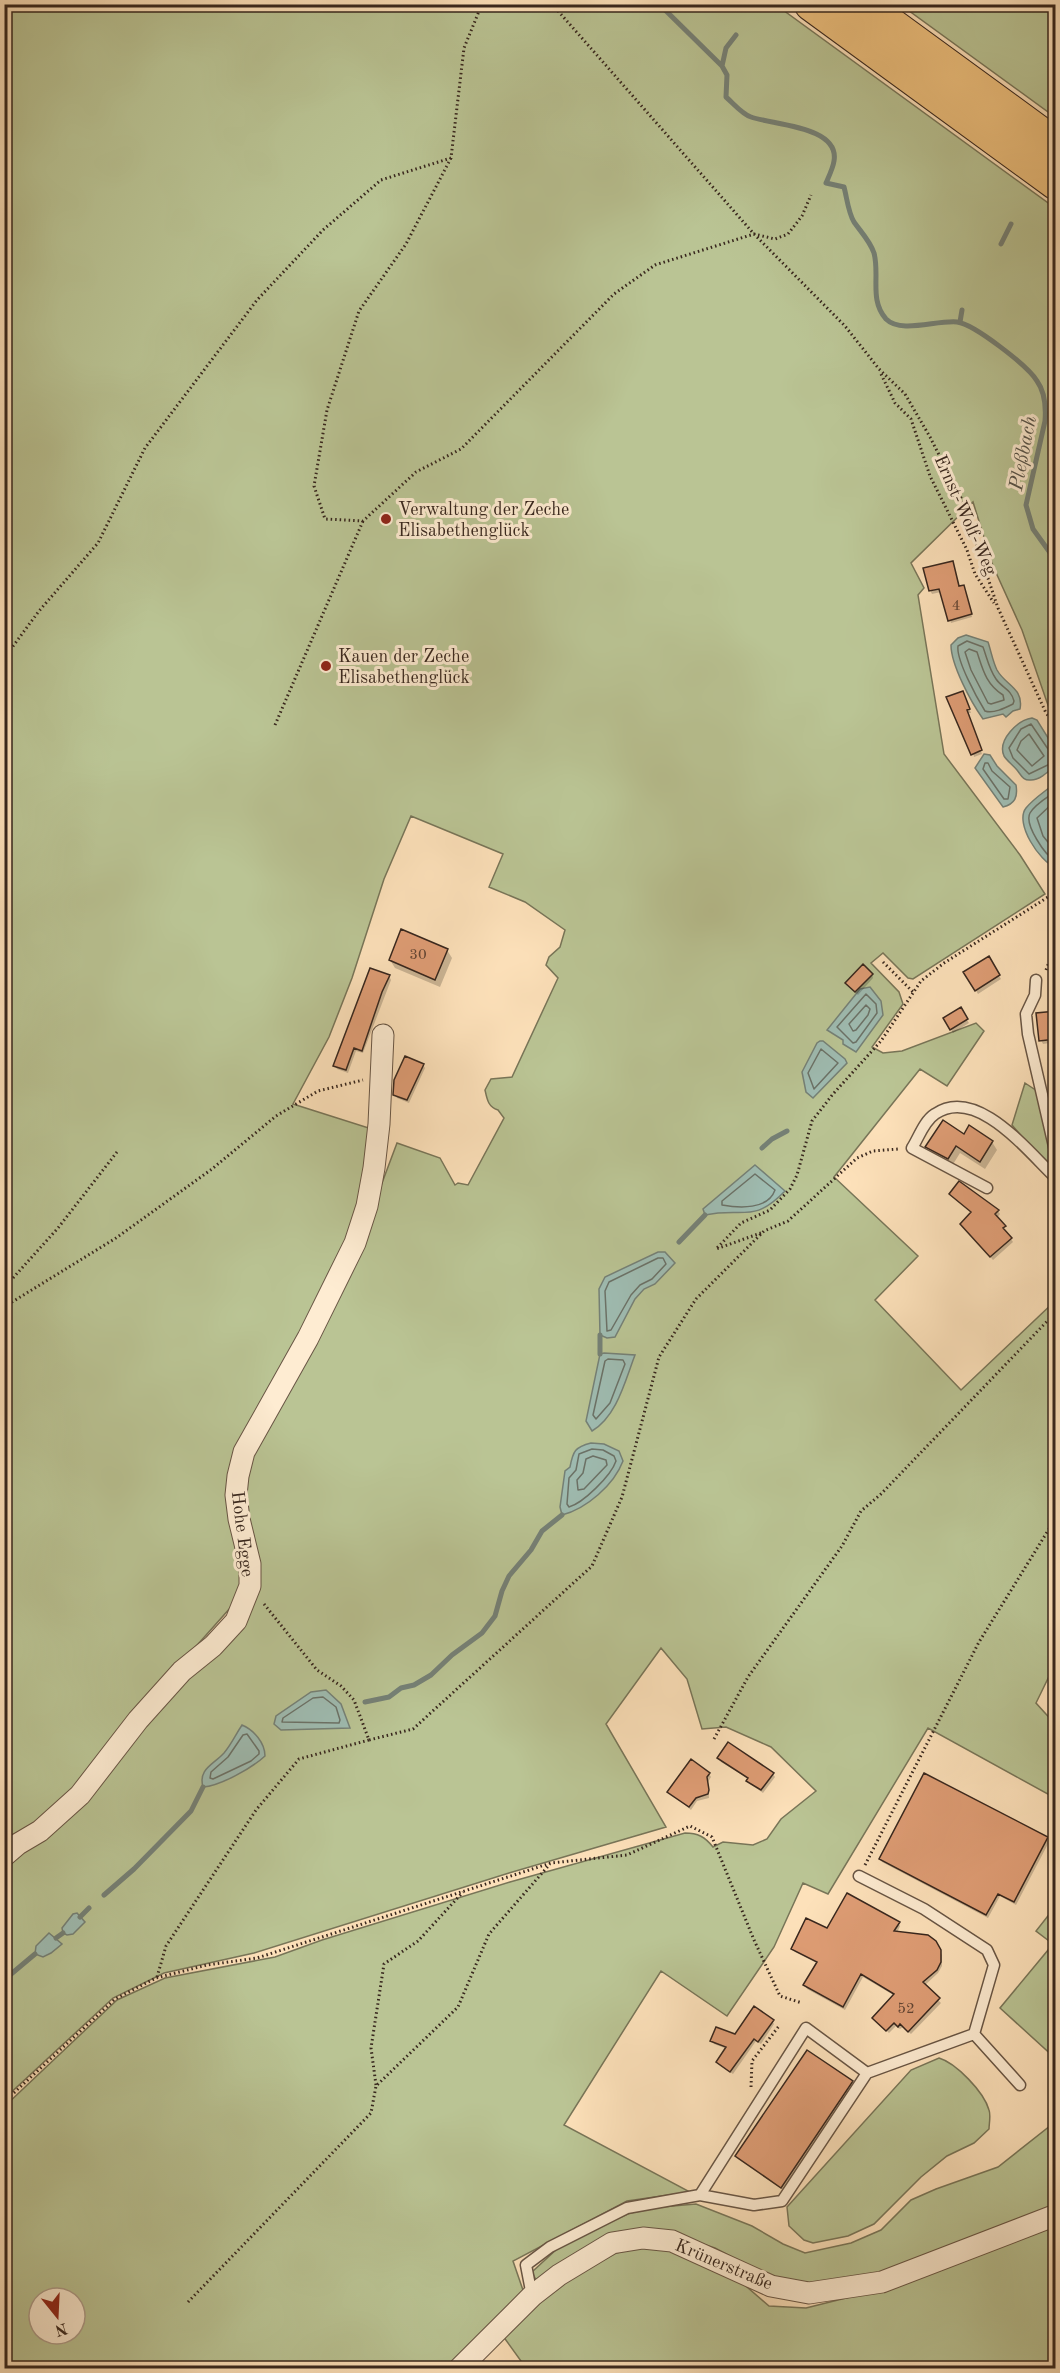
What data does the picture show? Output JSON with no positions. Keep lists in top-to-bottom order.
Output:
{
  "streets": {
    "street": ["Hohe Egge", "Krünerstraße"],
    "path": ["Ernst-Wolf-Weg"]
  },
  "water": ["Pleßbach"],
  "places": ["Verwaltung der Zeche Elisabethenglück", "Kauen der Zeche Elisabethenglück"],
  "house_numbers": ["4", "30", "52"],
  "north": "bottom"
}
